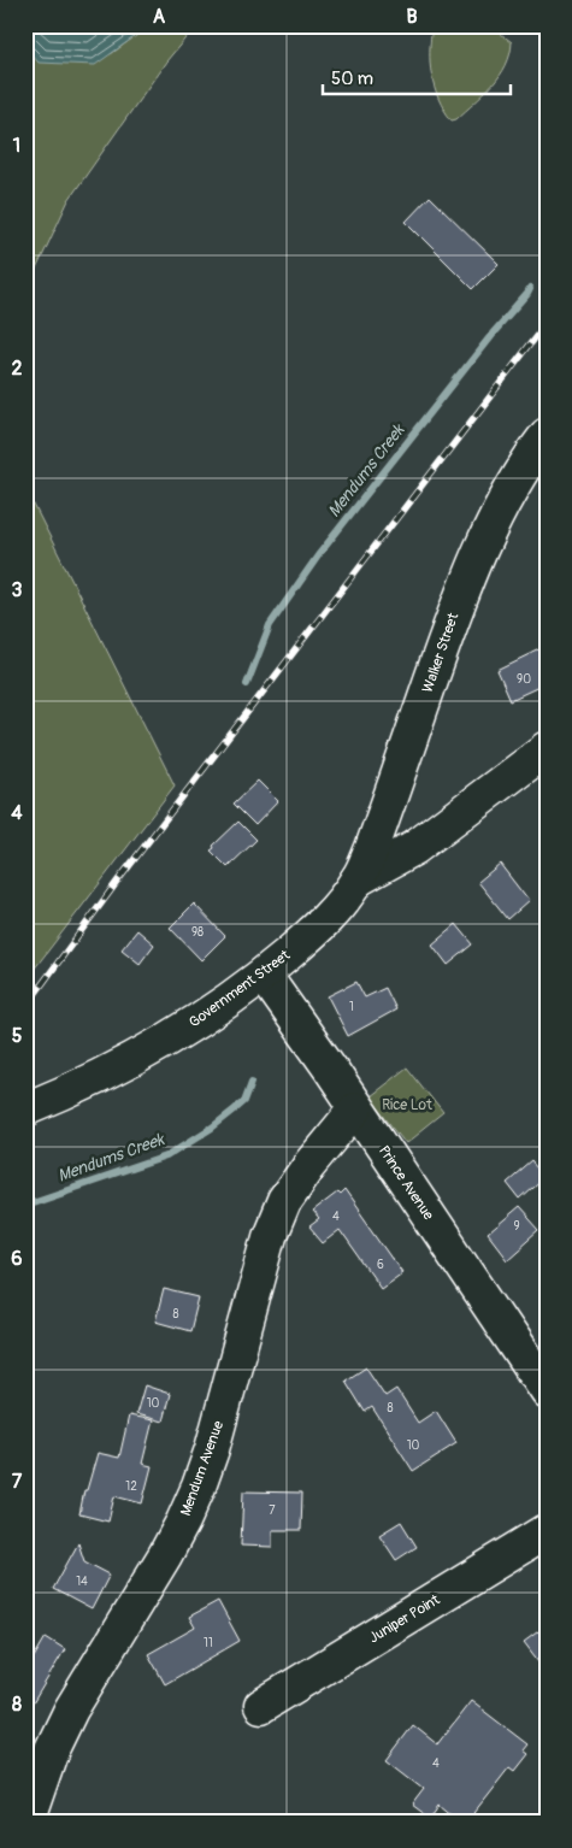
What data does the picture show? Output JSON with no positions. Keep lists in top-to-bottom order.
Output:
{
  "streets": {
    "street": [
      "Walker Street",
      "Government Street",
      "Prince Avenue",
      "Mendum Avenue",
      "Juniper Point"
    ]
  },
  "crossings": [
    ["Walker Street", "Government Street"],
    ["Government Street", "Prince Avenue"],
    ["Prince Avenue", "Mendum Avenue"]
  ],
  "water": ["Mendums Creek"],
  "parks": ["Rice Lot"],
  "house_numbers": [
    "90",
    "98",
    "1",
    "4",
    "9",
    "6",
    "8",
    "10",
    "8",
    "10",
    "12",
    "7",
    "14",
    "11",
    "4"
  ],
  "scale_bar": "50 m",
  "grid": {
    "columns": ["A", "B"],
    "rows": [
      "1",
      "2",
      "3",
      "4",
      "5",
      "6",
      "7",
      "8"
    ]
  }
}
